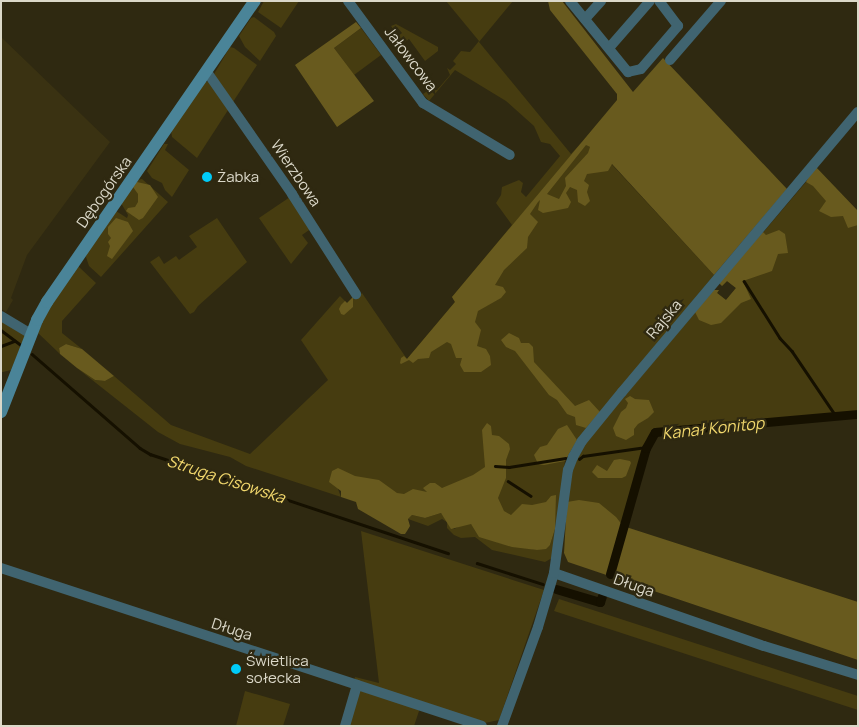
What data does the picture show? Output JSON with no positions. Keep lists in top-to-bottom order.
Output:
{
  "streets": {
    "street": [
      "Jałowcowa",
      "Wierzbowa",
      "Dębogórska",
      "Rajska",
      "Długa"
    ]
  },
  "crossings": [
    ["Wierzbowa", "Dębogórska"],
    ["Rajska", "Długa"]
  ],
  "water": ["Kanał Konitop", "Struga Cisowska"],
  "places": ["Żabka", "Świetlica sołecka"]
}
